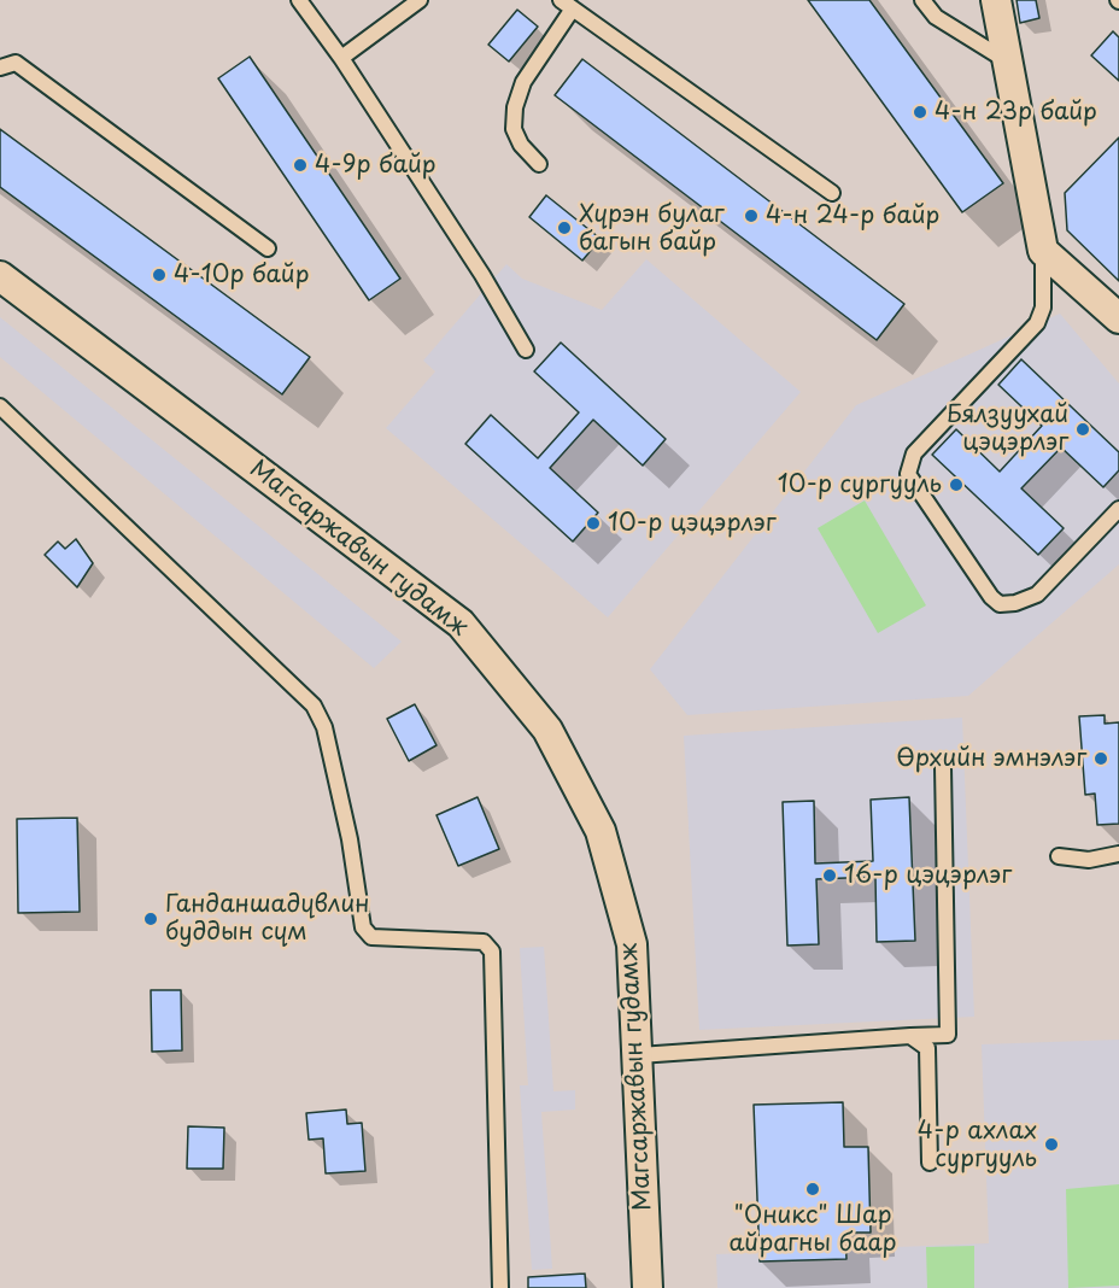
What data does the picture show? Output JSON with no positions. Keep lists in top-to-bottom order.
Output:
{
  "streets": {
    "street": ["Магсаржавын гудамж"]
  },
  "places": [
    "4-н 23р байр",
    "4-9р байр",
    "4-н 24-р байр",
    "Хүрэн булаг багын байр",
    "4-10р байр",
    "Бялзуухай цэцэрлэг",
    "10-р сургууль",
    "10-р цэцэрлэг",
    "Өрхийн эмнэлэг",
    "16-р цэцэрлэг",
    "Ганданшадүвлин буддын сүм",
    "4-р ахлах сургууль",
    "\"Оникс\" Шар айрагны баар"
  ]
}
